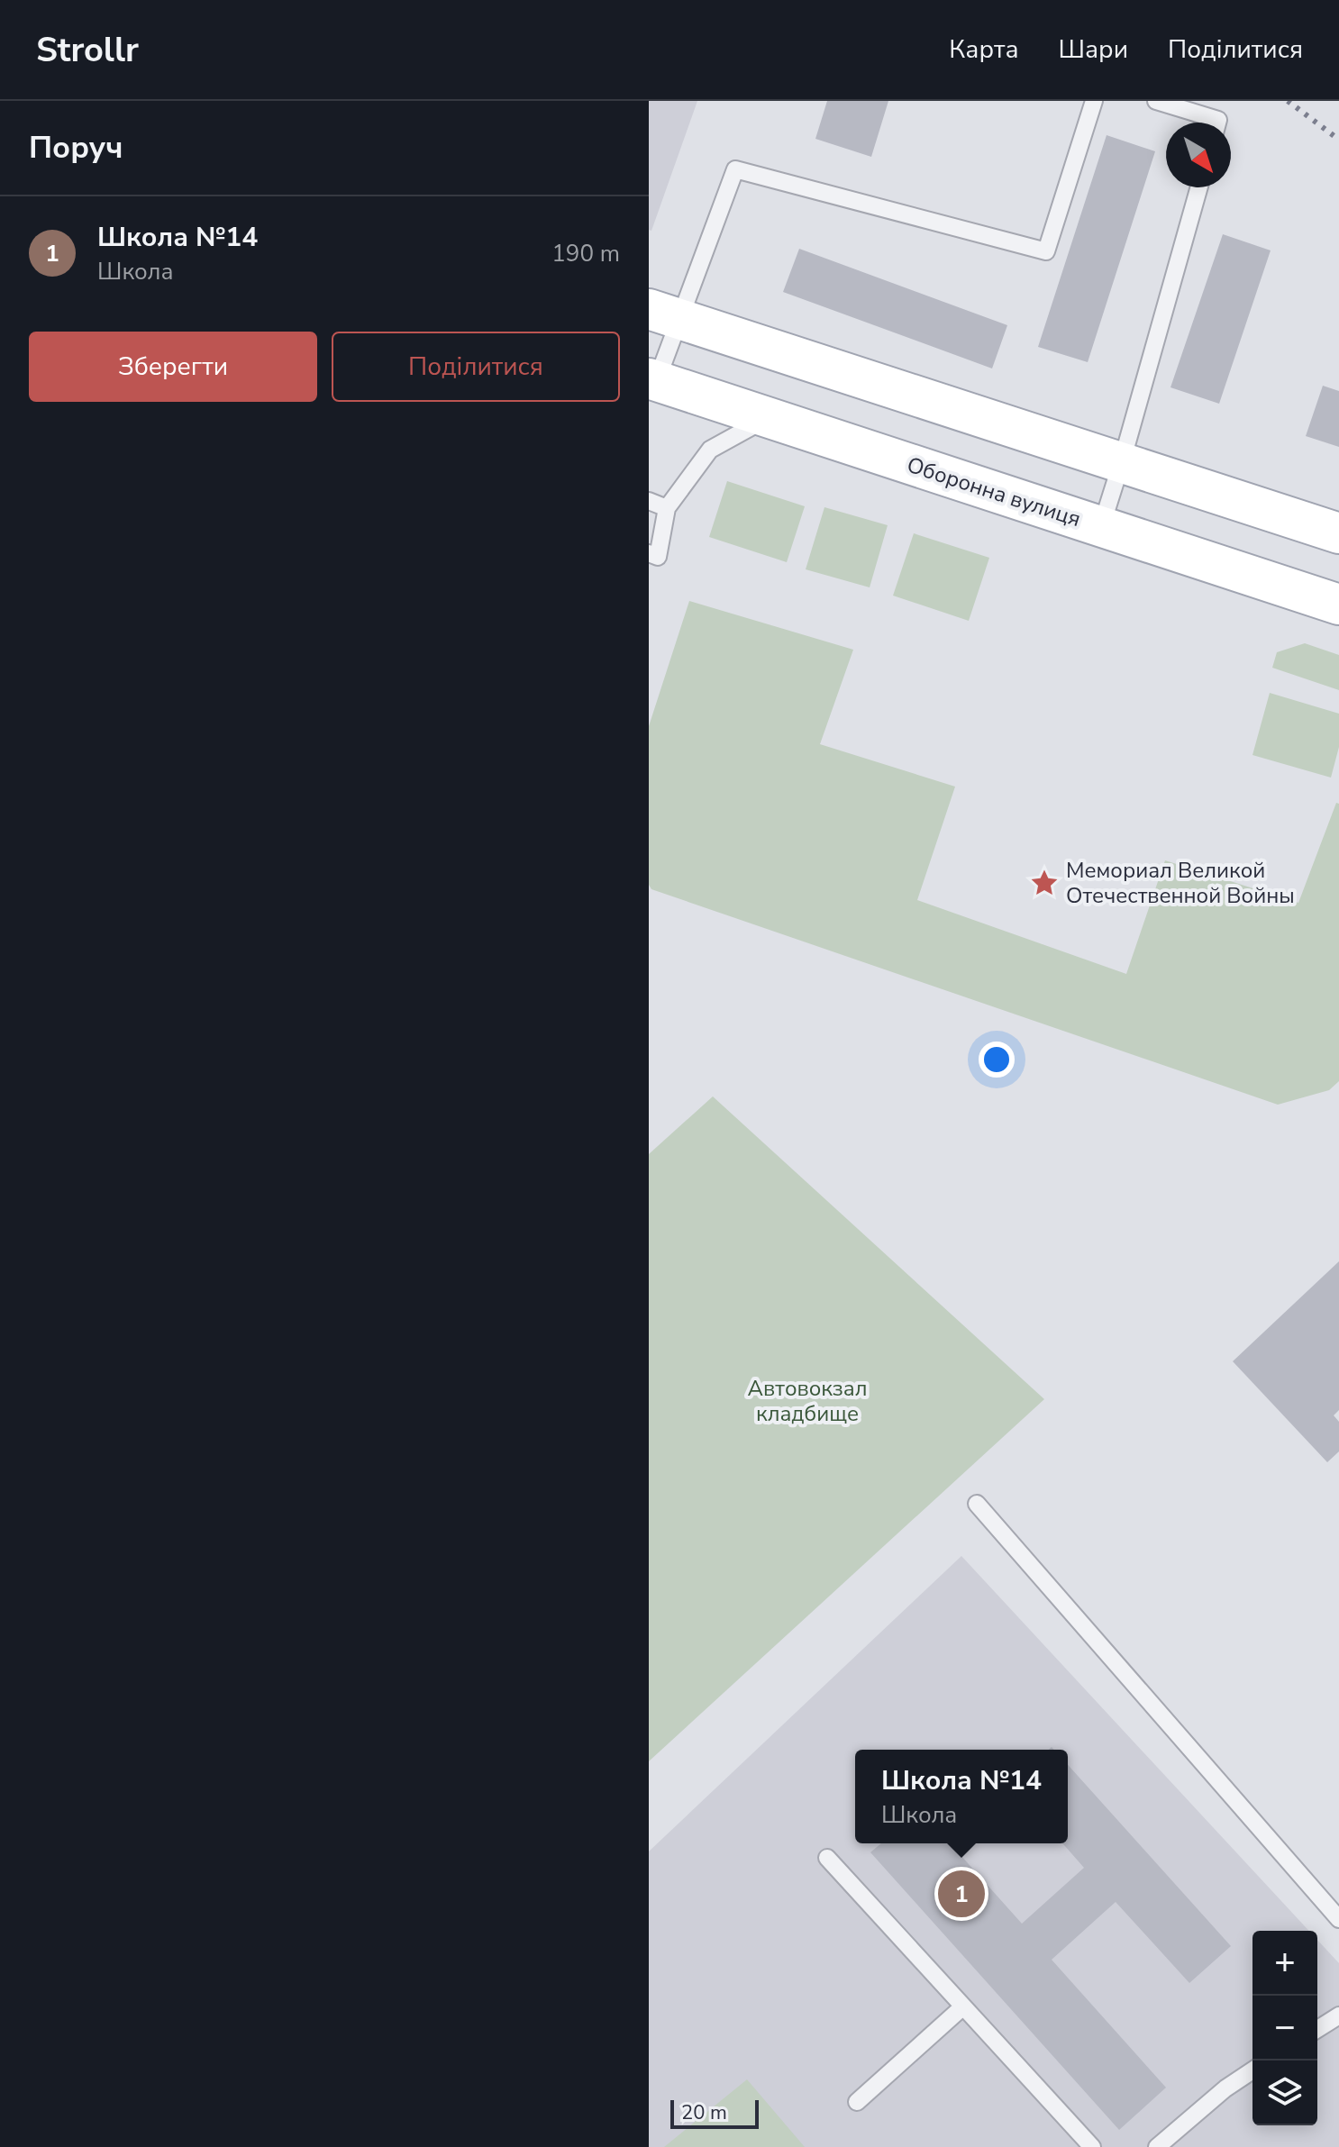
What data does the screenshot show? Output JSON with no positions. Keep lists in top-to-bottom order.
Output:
{
  "streets": {
    "main road": ["Оборонна вулиця"]
  },
  "parks": ["Автовокзал кладбище"],
  "places": {
    "place": ["Мемориал Великой Отечественной Войны"]
  },
  "scale_bar": "20 m",
  "north": "bottom right",
  "page": {
    "header": "Strollr",
    "nav": ["Карта", "Шари", "Поділитися"],
    "heading": "Поруч",
    "list": [
      {
        "mark": "1",
        "name": "Школа №14",
        "note": "Школа",
        "value": "190 m"
      }
    ],
    "buttons": ["Зберегти", "Поділитися"],
    "popup": ["Школа №14", "Школа"],
    "pins": "1",
    "map_buttons": ["+", "−"],
    "scale": "20 m"
  }
}
